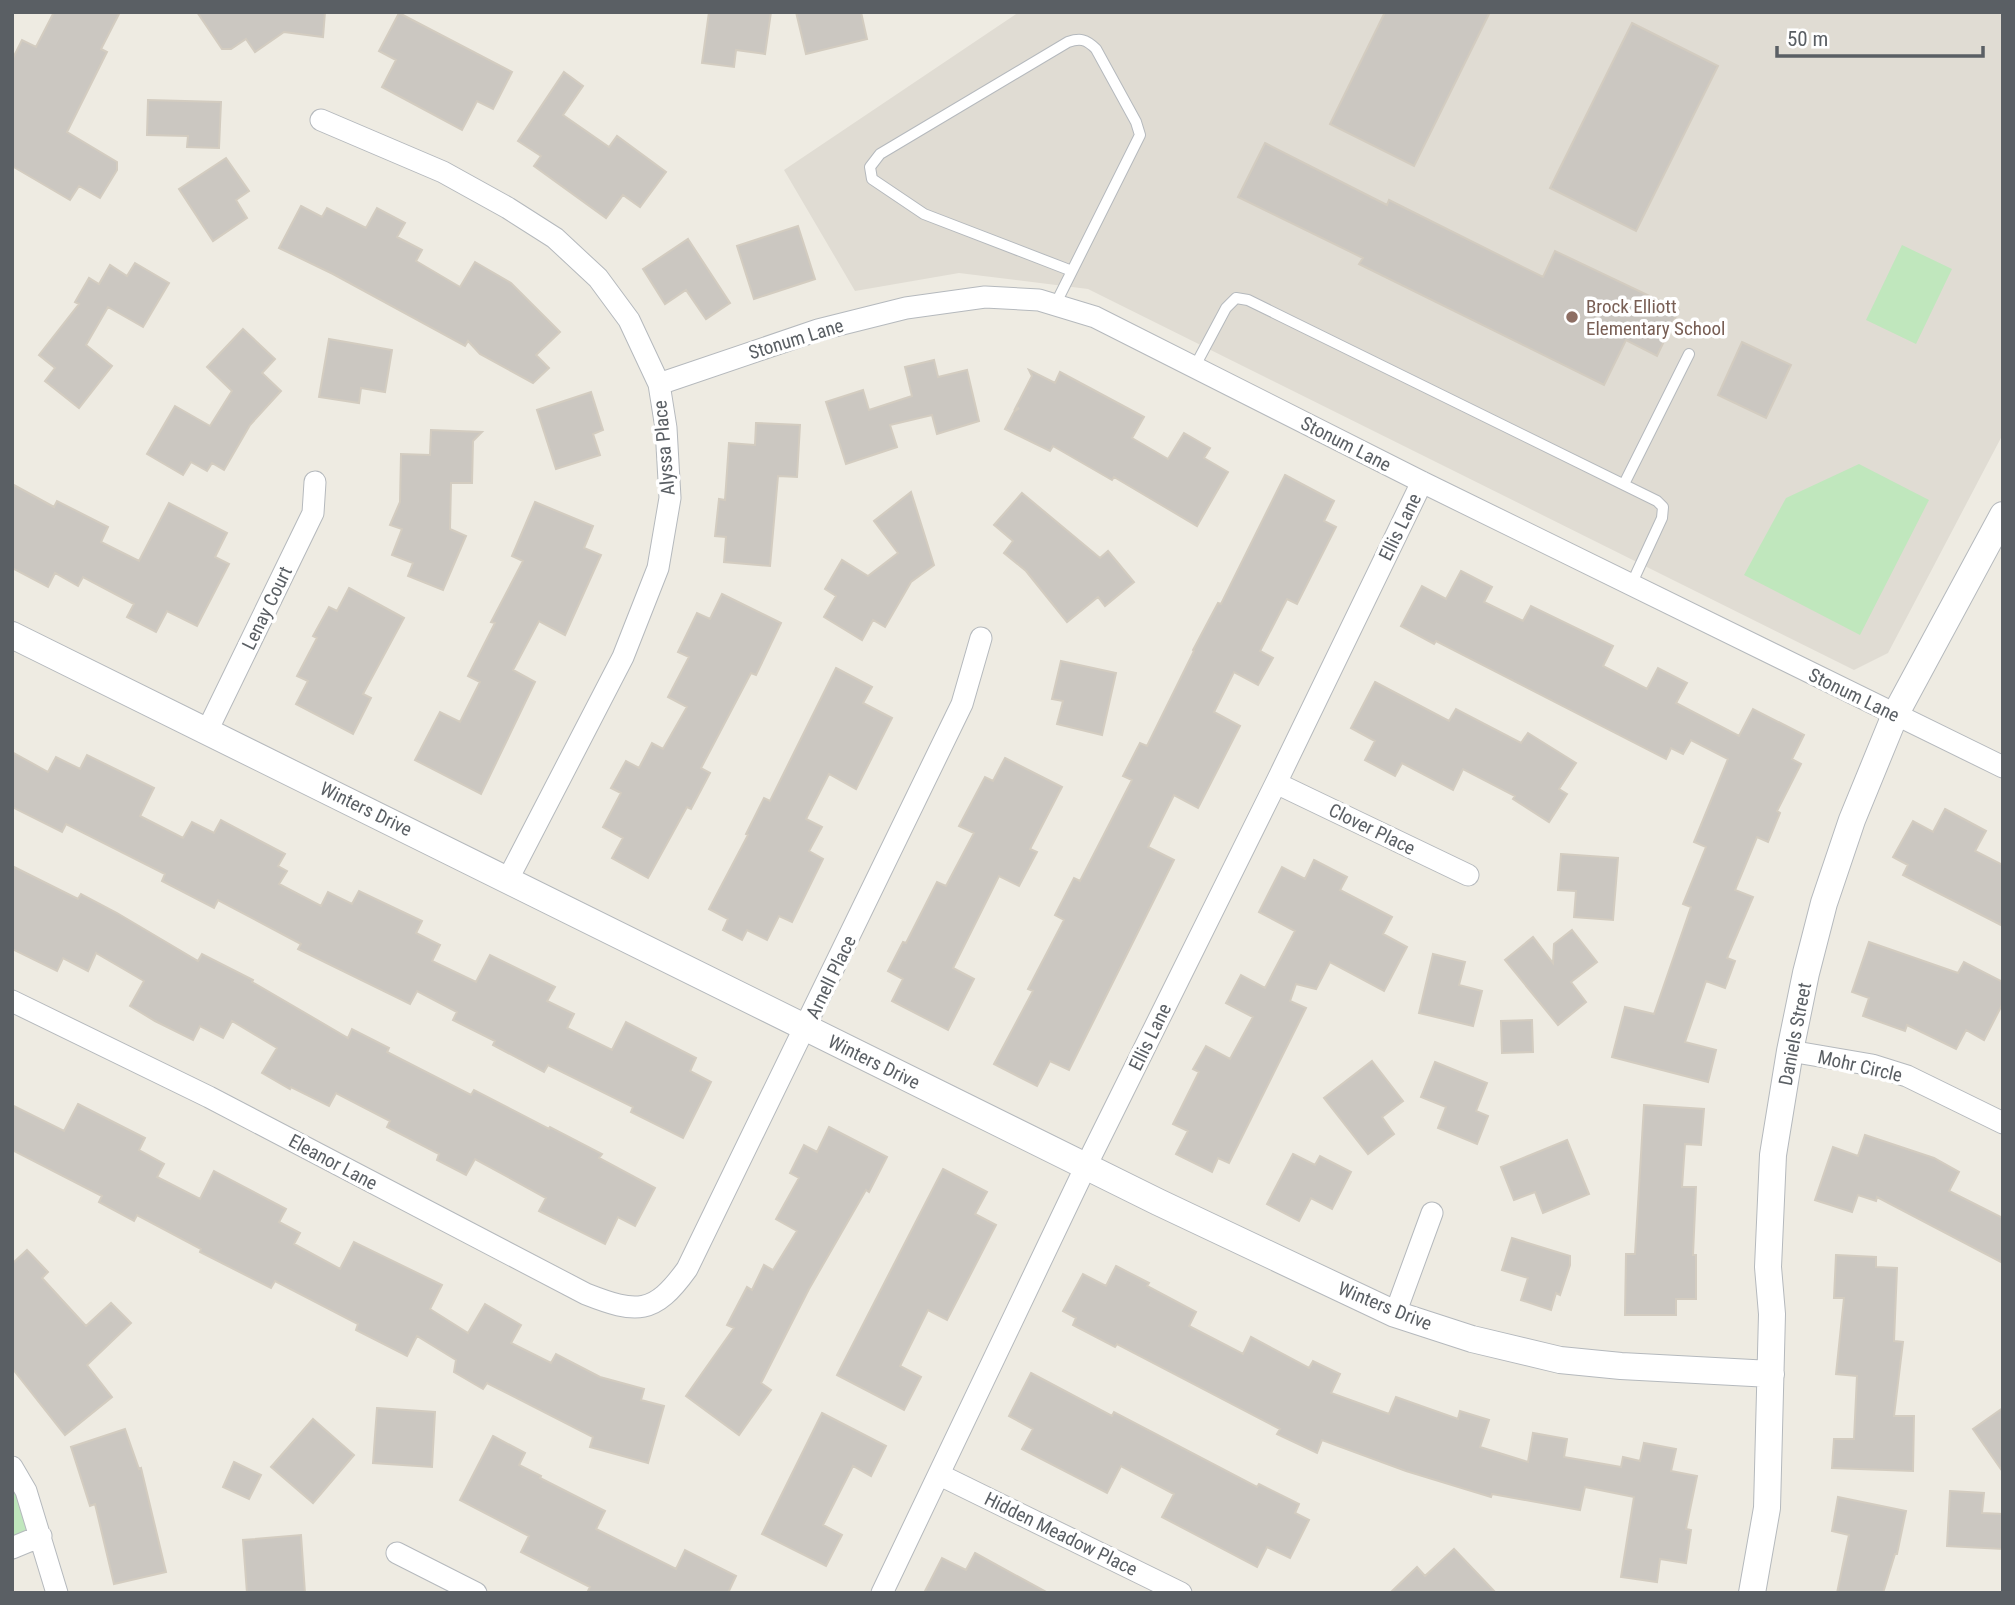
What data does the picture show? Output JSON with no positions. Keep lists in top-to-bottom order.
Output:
{
  "streets": {
    "street": [
      "Stonum Lane",
      "Alyssa Place",
      "Ellis Lane",
      "Lenay Court",
      "Winters Drive",
      "Clover Place",
      "Arnell Place",
      "Daniels Street",
      "Mohr Circle",
      "Eleanor Lane",
      "Hidden Meadow Place"
    ]
  },
  "crossings": [
    ["Stonum Lane", "Alyssa Place"],
    ["Stonum Lane", "Ellis Lane"],
    ["Stonum Lane", "Daniels Street"],
    ["Alyssa Place", "Winters Drive"],
    ["Ellis Lane", "Winters Drive"],
    ["Ellis Lane", "Clover Place"],
    ["Ellis Lane", "Hidden Meadow Place"],
    ["Lenay Court", "Winters Drive"],
    ["Winters Drive", "Arnell Place"],
    ["Winters Drive", "Daniels Street"],
    ["Arnell Place", "Eleanor Lane"],
    ["Daniels Street", "Mohr Circle"]
  ],
  "places": ["Brock Elliott Elementary School"],
  "scale_bar": "50 m"
}
